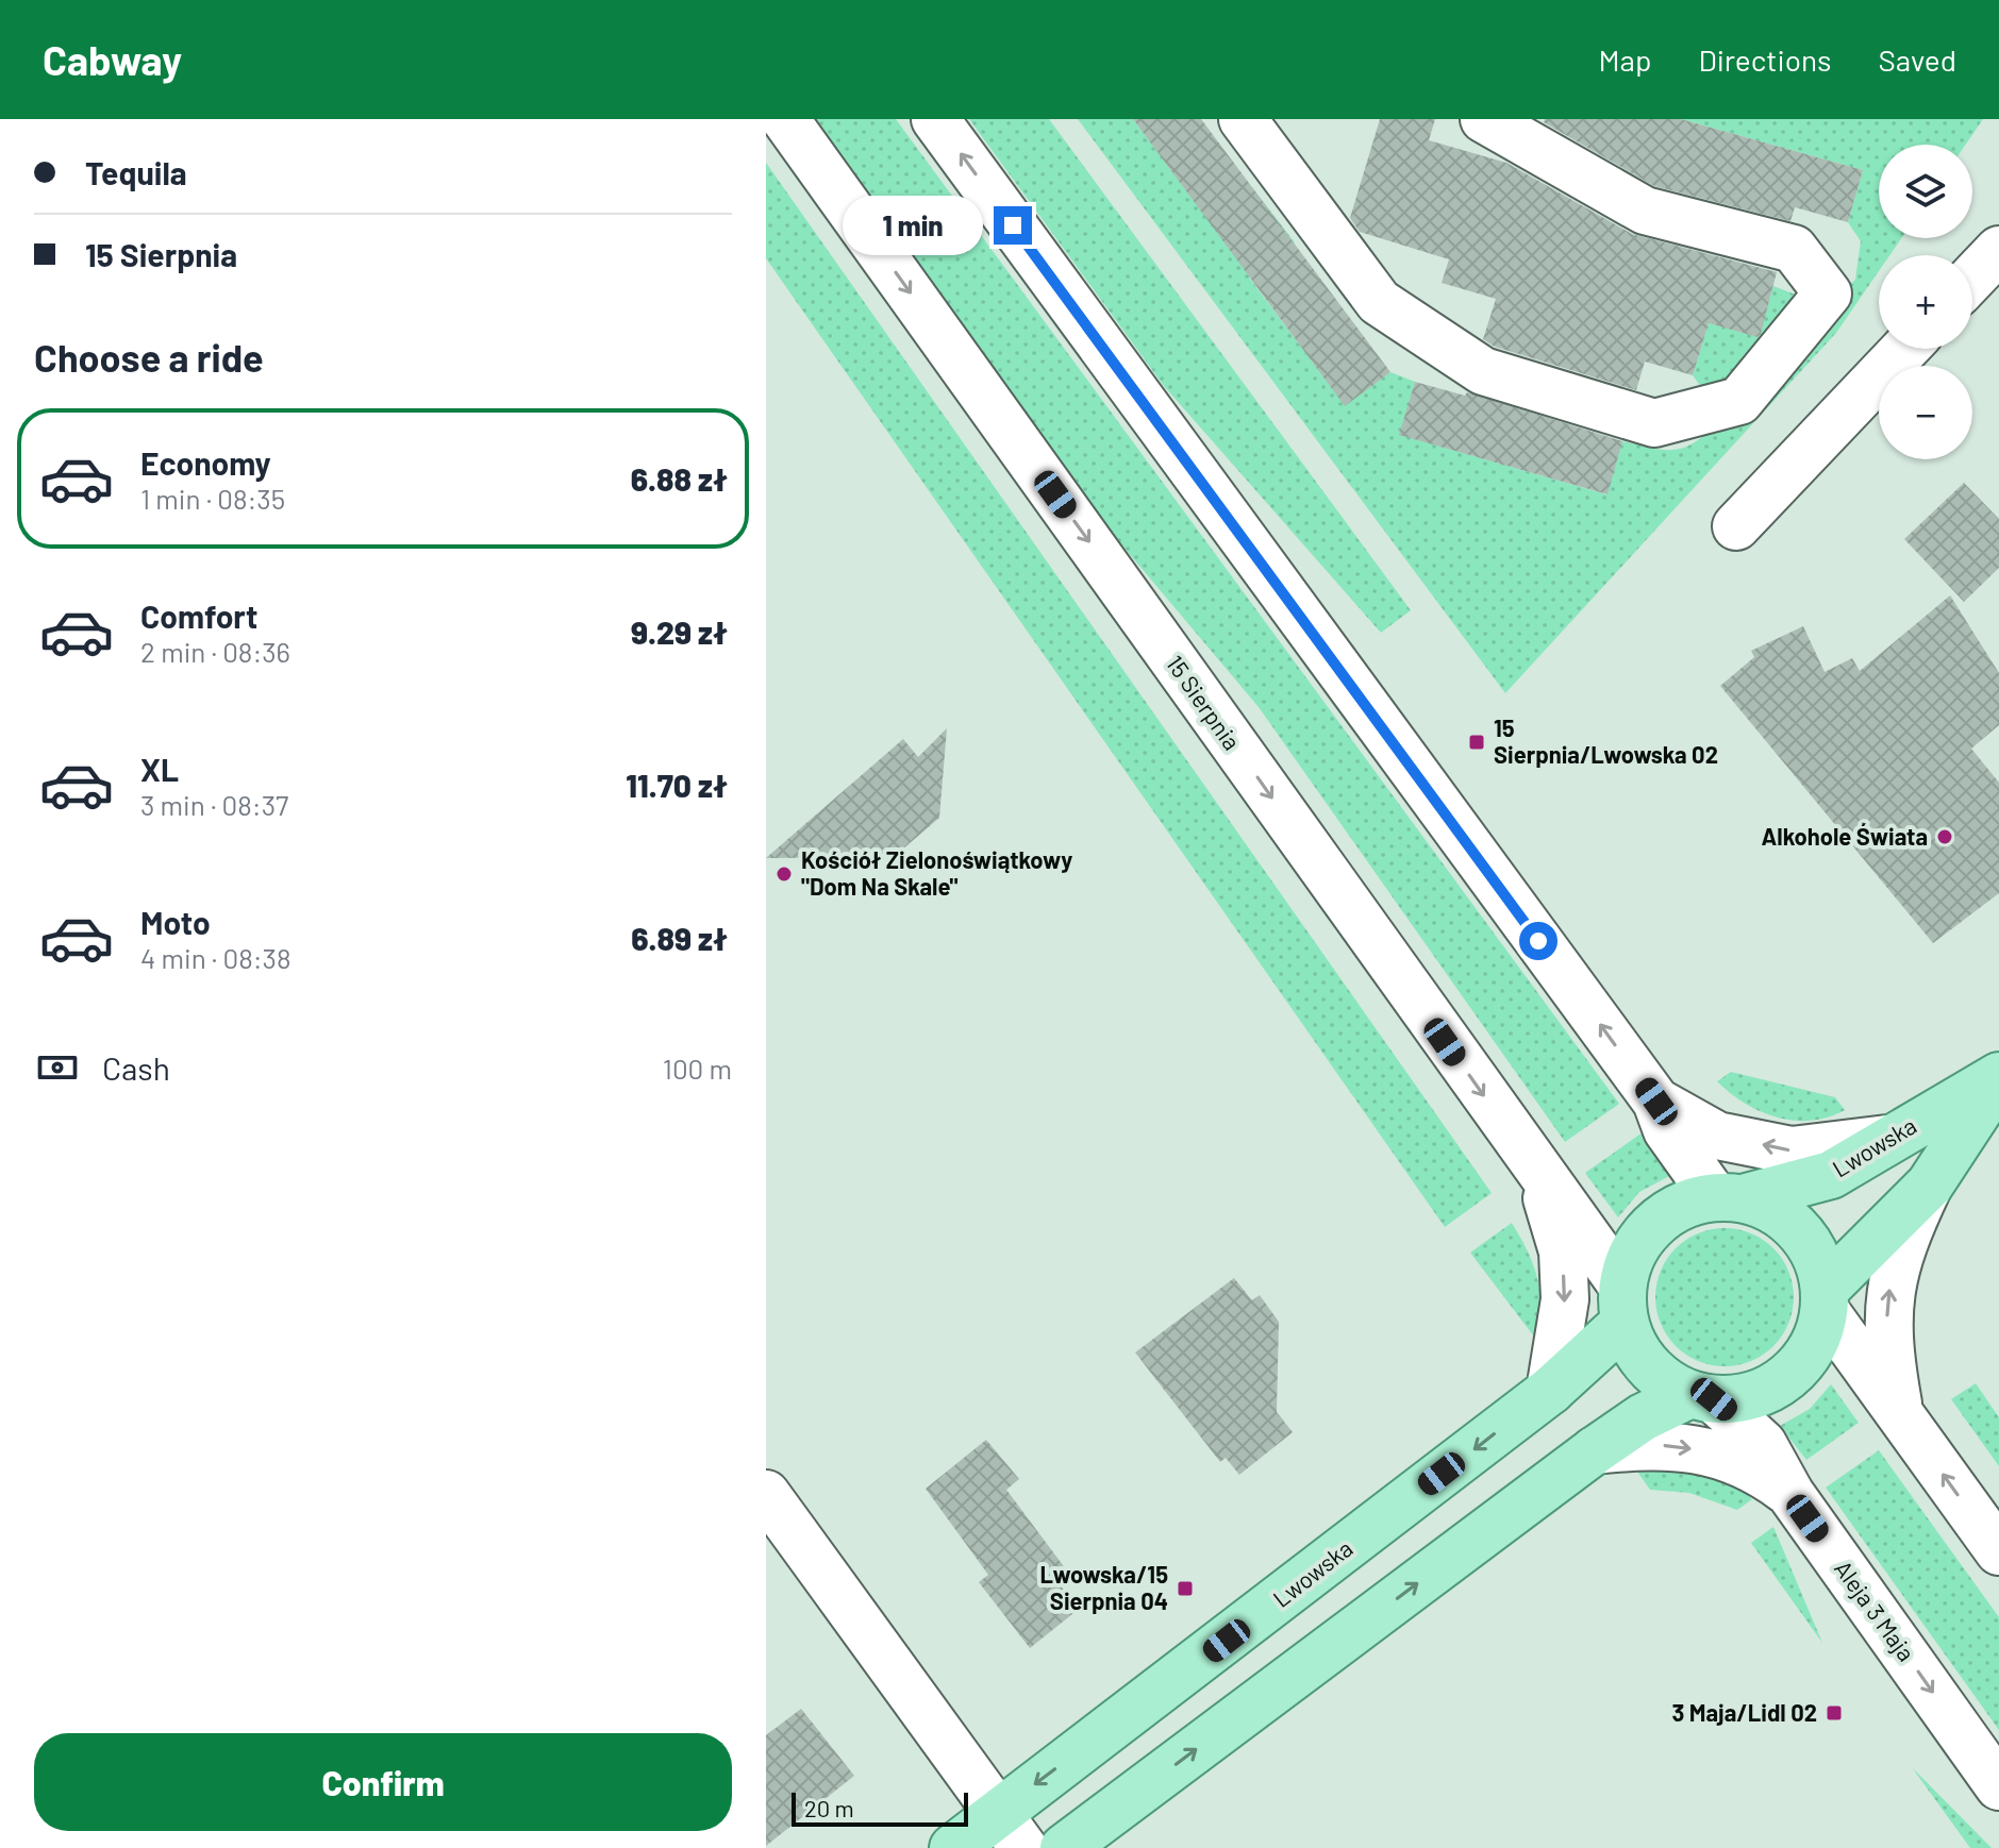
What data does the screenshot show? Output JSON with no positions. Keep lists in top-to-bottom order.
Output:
{
  "streets": {
    "main road": ["Lwowska"],
    "street": ["15 Sierpnia", "Aleja 3 Maja"]
  },
  "crossings": [
    ["15 Sierpnia", "Lwowska"],
    ["15 Sierpnia", "Aleja 3 Maja"],
    ["Lwowska", "Aleja 3 Maja"]
  ],
  "places": {
    "transit": ["15 Sierpnia/Lwowska 02", "Lwowska/15 Sierpnia 04", "3 Maja/Lidl 02"],
    "other": ["Alkohole Świata", "Kościół Zielonoświątkowy \"Dom Na Skale\""]
  },
  "scale_bar": "20 m",
  "page": {
    "header": "Cabway",
    "nav": ["Map", "Directions", "Saved"],
    "banner": ["Tequila", "15 Sierpnia"],
    "map_buttons": ["+", "−"],
    "bubble": "1 min",
    "heading": "Choose a ride",
    "list": [
      {
        "name": "Economy",
        "note": "1 min · 08:35",
        "value": "6.88 zł"
      },
      {
        "name": "Comfort",
        "note": "2 min · 08:36",
        "value": "9.29 zł"
      },
      {
        "name": "XL",
        "note": "3 min · 08:37",
        "value": "11.70 zł"
      },
      {
        "name": "Moto",
        "note": "4 min · 08:38",
        "value": "6.89 zł"
      }
    ],
    "pay": ["Cash", "100 m"],
    "buttons": "Confirm",
    "scale": "20 m"
  }
}
